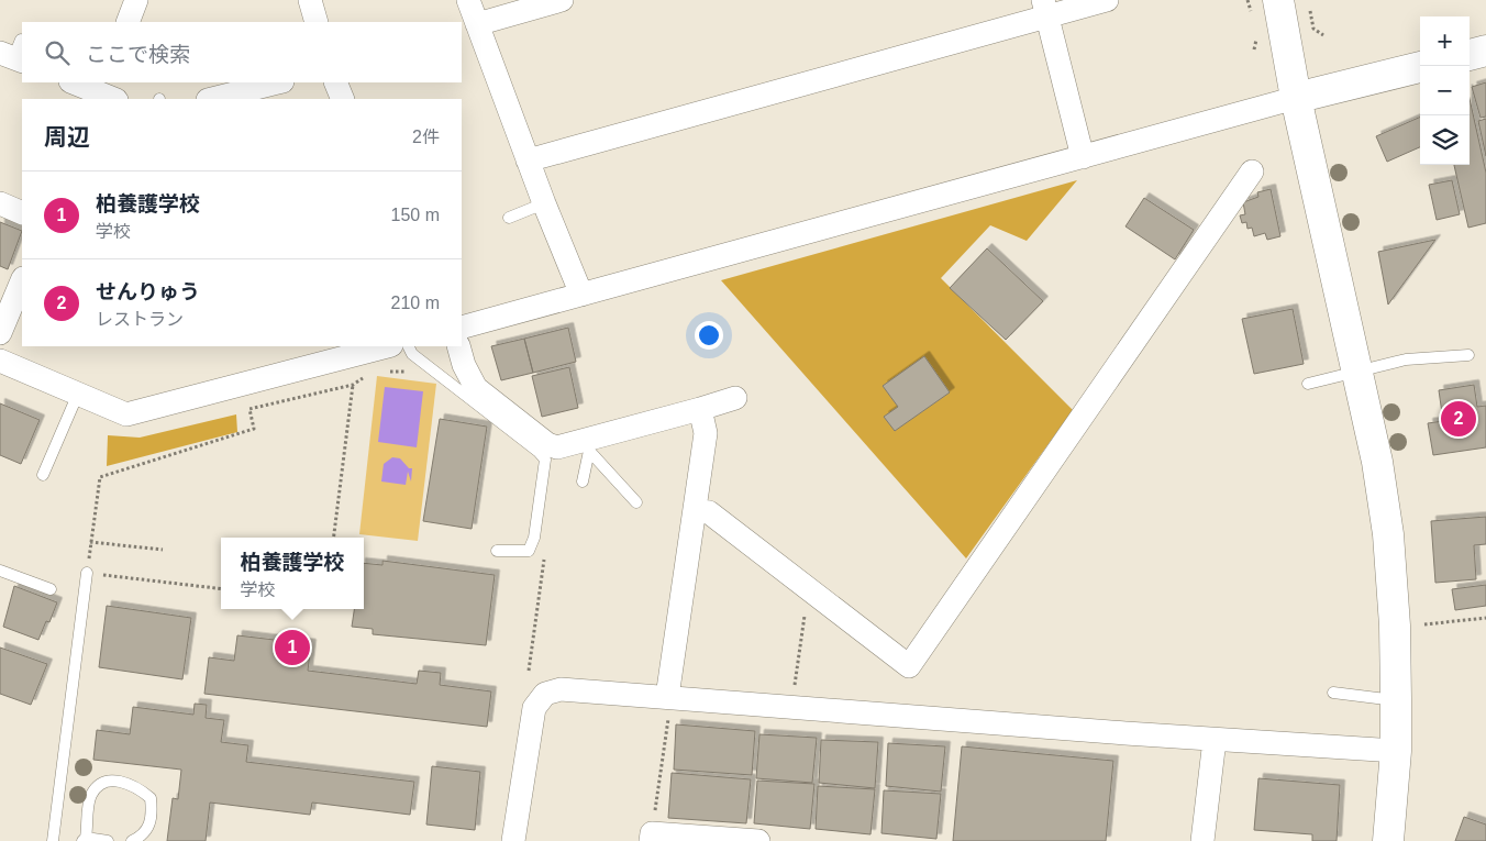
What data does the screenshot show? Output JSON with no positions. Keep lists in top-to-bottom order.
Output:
{
  "page": {
    "map_buttons": ["+", "−"],
    "search": "ここで検索",
    "heading": ["周辺", "2件"],
    "list": [
      {
        "mark": "1",
        "name": "柏養護学校",
        "note": "学校",
        "value": "150 m"
      },
      {
        "mark": "2",
        "name": "せんりゅう",
        "note": "レストラン",
        "value": "210 m"
      }
    ],
    "pins": ["2", "1"],
    "popup": ["柏養護学校", "学校"]
  }
}
